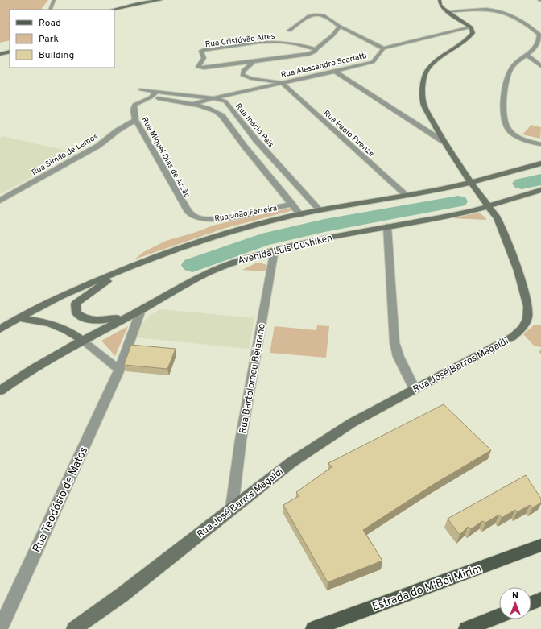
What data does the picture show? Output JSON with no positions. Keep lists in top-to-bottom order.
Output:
{
  "streets": {
    "main road": ["Avenida Luis Gushiken", "Rua José Barros Magaldi", "Estrada do M'Boi Mirim"],
    "street": [
      "Rua Cristóvão Aires",
      "Rua Alessandro Scarlatti",
      "Rua Inácio Pais",
      "Rua Paolo Firenze",
      "Rua Simão de Lemos",
      "Rua Miguel Dias de Arzão",
      "Rua João Ferreira",
      "Rua Bartolomeu Bejarano",
      "Rua Teodósio de Matos"
    ]
  },
  "crossings": [
    ["Rua Alessandro Scarlatti", "Rua Inácio Pais"],
    ["Rua Alessandro Scarlatti", "Rua Paolo Firenze"],
    ["Rua Inácio Pais", "Rua Miguel Dias de Arzão"],
    ["Rua Inácio Pais", "Rua João Ferreira"],
    ["Rua Simão de Lemos", "Rua Miguel Dias de Arzão"],
    ["Rua Miguel Dias de Arzão", "Rua João Ferreira"],
    ["Avenida Luis Gushiken", "Rua José Barros Magaldi"],
    ["Avenida Luis Gushiken", "Rua Bartolomeu Bejarano"],
    ["Avenida Luis Gushiken", "Rua Teodósio de Matos"],
    ["Rua José Barros Magaldi", "Rua Bartolomeu Bejarano"]
  ],
  "legend": ["Road", "Park", "Building"],
  "north": "top"
}
